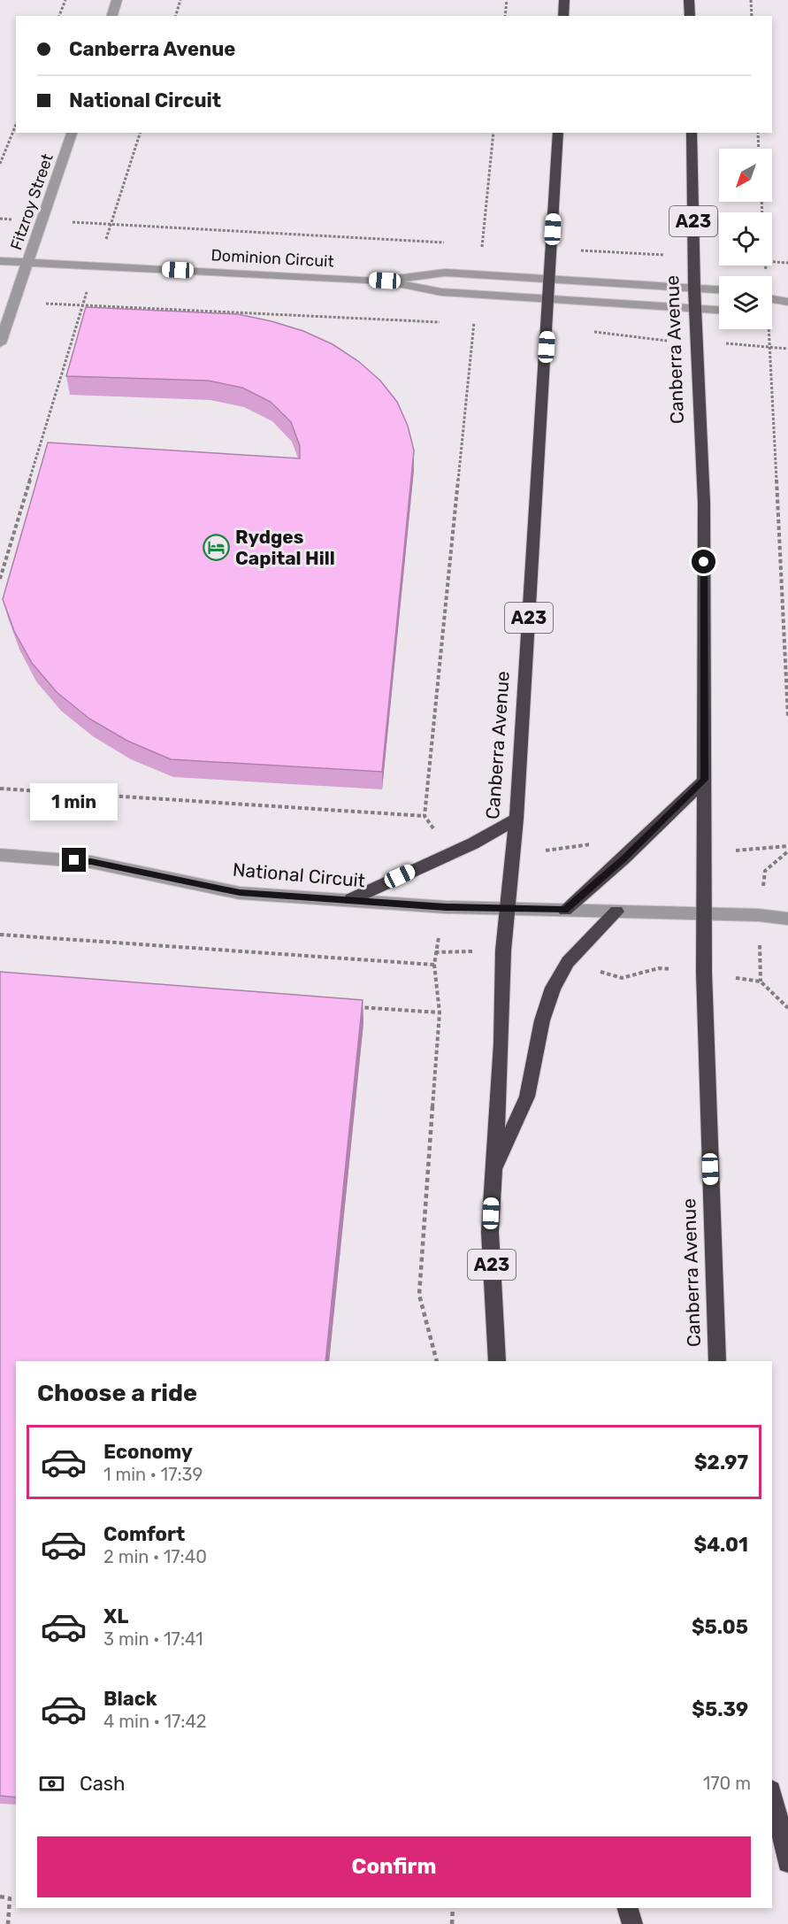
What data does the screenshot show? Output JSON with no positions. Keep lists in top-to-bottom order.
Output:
{
  "streets": {
    "highway": ["A23", "Canberra Avenue"],
    "street": ["Fitzroy Street", "Dominion Circuit", "National Circuit"]
  },
  "crossings": [
    ["Fitzroy Street", "Dominion Circuit"],
    ["Dominion Circuit", "Canberra Avenue"],
    ["Canberra Avenue", "National Circuit"]
  ],
  "places": {
    "hotel": ["Rydges Capital Hill"]
  },
  "north": "bottom left",
  "page": {
    "banner": ["Canberra Avenue", "National Circuit"],
    "bubble": "1 min",
    "heading": "Choose a ride",
    "list": [
      {
        "name": "Economy",
        "note": "1 min · 17:39",
        "value": "$2.97"
      },
      {
        "name": "Comfort",
        "note": "2 min · 17:40",
        "value": "$4.01"
      },
      {
        "name": "XL",
        "note": "3 min · 17:41",
        "value": "$5.05"
      },
      {
        "name": "Black",
        "note": "4 min · 17:42",
        "value": "$5.39"
      }
    ],
    "pay": ["Cash", "170 m"],
    "buttons": "Confirm"
  }
}
